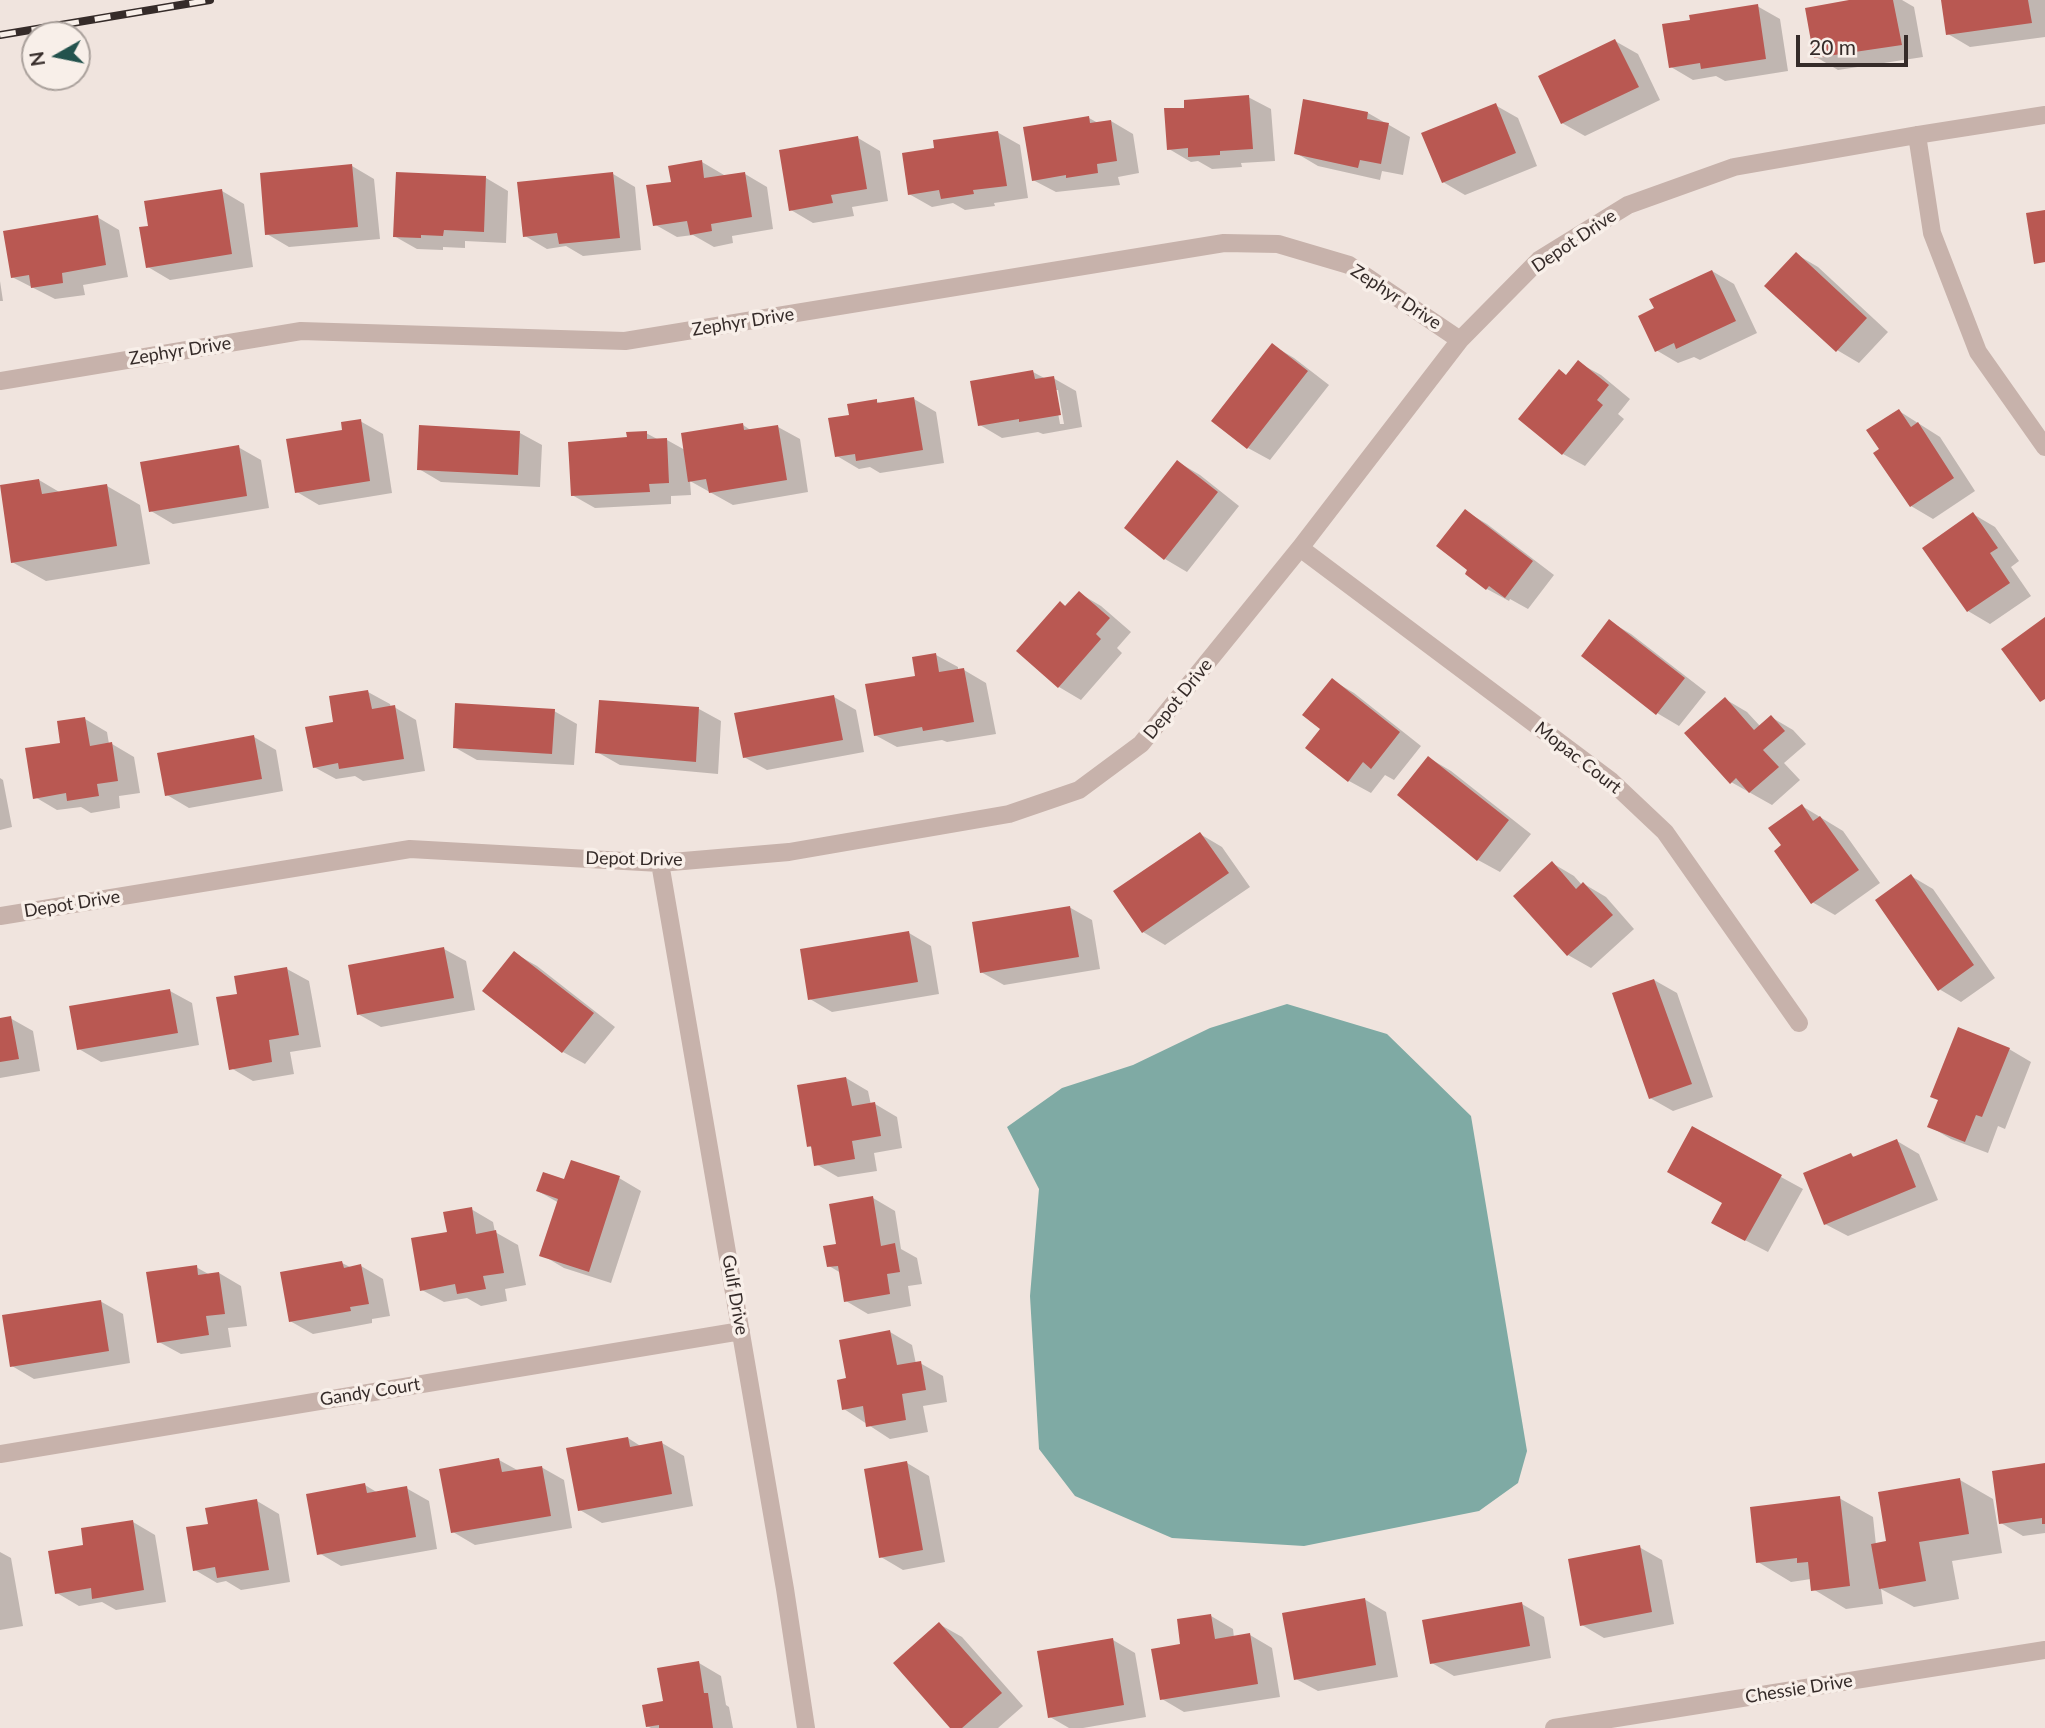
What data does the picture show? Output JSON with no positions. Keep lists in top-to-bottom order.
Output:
{
  "streets": {
    "street": [
      "Depot Drive",
      "Zephyr Drive",
      "Mopac Court",
      "Gulf Drive",
      "Gandy Court",
      "Chessie Drive"
    ]
  },
  "crossings": [
    ["Depot Drive", "Zephyr Drive"],
    ["Depot Drive", "Mopac Court"],
    ["Depot Drive", "Gulf Drive"],
    ["Gulf Drive", "Gandy Court"]
  ],
  "scale_bar": "20 m",
  "north": "left"
}
